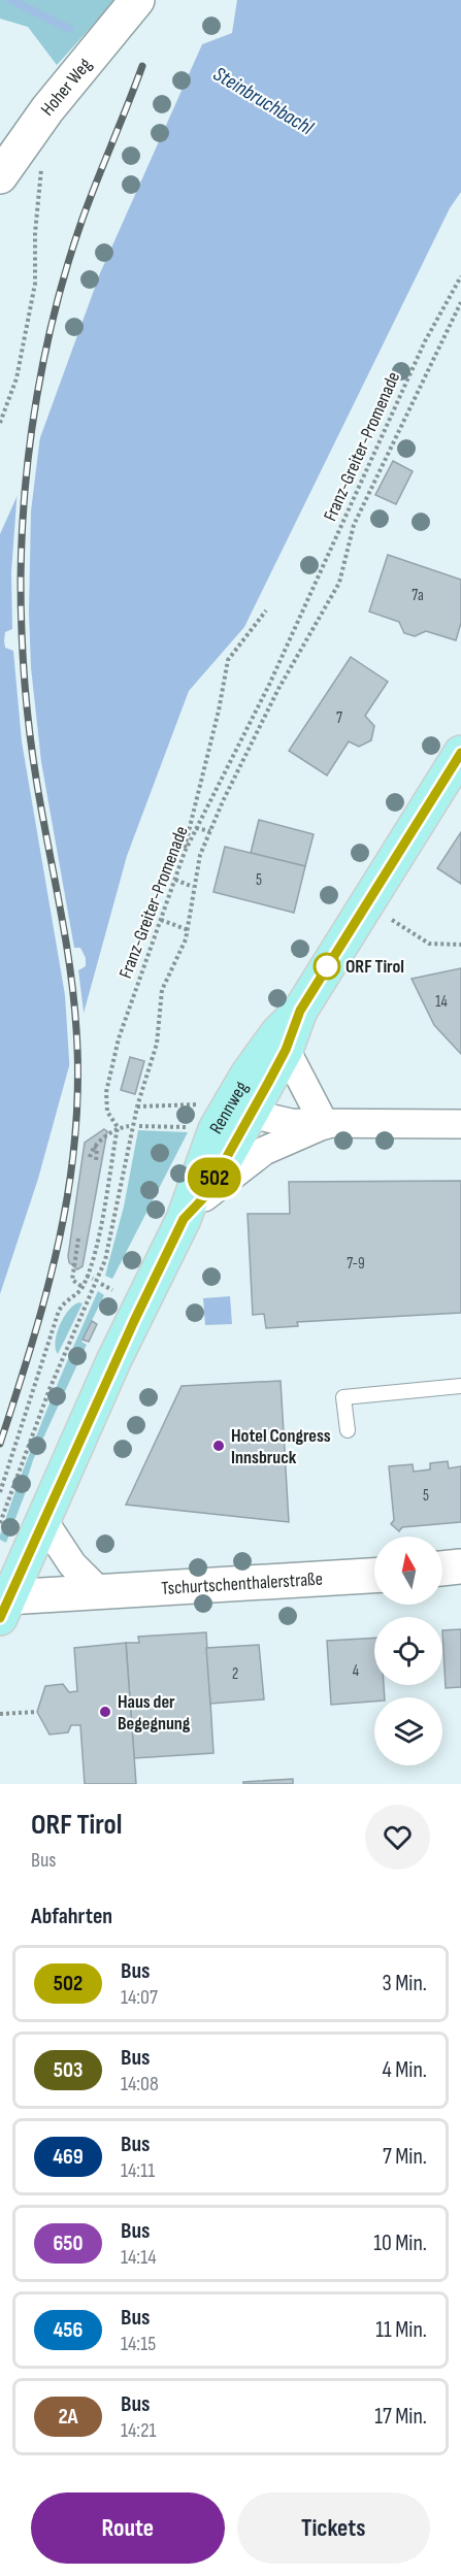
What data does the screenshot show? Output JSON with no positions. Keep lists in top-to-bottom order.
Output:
{
  "streets": {
    "main road": ["Rennweg"],
    "street": ["Hoher Weg", "Tschurtschenthalerstraße"],
    "path": ["Franz-Greiter-Promenade"]
  },
  "crossings": [
    ["Rennweg", "Tschurtschenthalerstraße"]
  ],
  "water": ["Steinbruchbachl"],
  "places": ["ORF Tirol", "Hotel Congress Innsbruck", "Haus der Begegnung"],
  "lines": ["bus line 502"],
  "house_numbers": [
    "7a",
    "7",
    "5",
    "14",
    "7-9",
    "5",
    "4",
    "2"
  ],
  "north": "top",
  "page": {
    "on_map": "502",
    "heading": [
      ["ORF Tirol", "Bus"],
      "Abfahrten"
    ],
    "list": [
      {
        "mark": "502",
        "name": "Bus",
        "note": "14:07",
        "value": "3 Min."
      },
      {
        "mark": "503",
        "name": "Bus",
        "note": "14:08",
        "value": "4 Min."
      },
      {
        "mark": "469",
        "name": "Bus",
        "note": "14:11",
        "value": "7 Min."
      },
      {
        "mark": "650",
        "name": "Bus",
        "note": "14:14",
        "value": "10 Min."
      },
      {
        "mark": "456",
        "name": "Bus",
        "note": "14:15",
        "value": "11 Min."
      },
      {
        "mark": "2A",
        "name": "Bus",
        "note": "14:21",
        "value": "17 Min."
      }
    ],
    "buttons": ["Route", "Tickets"]
  }
}
